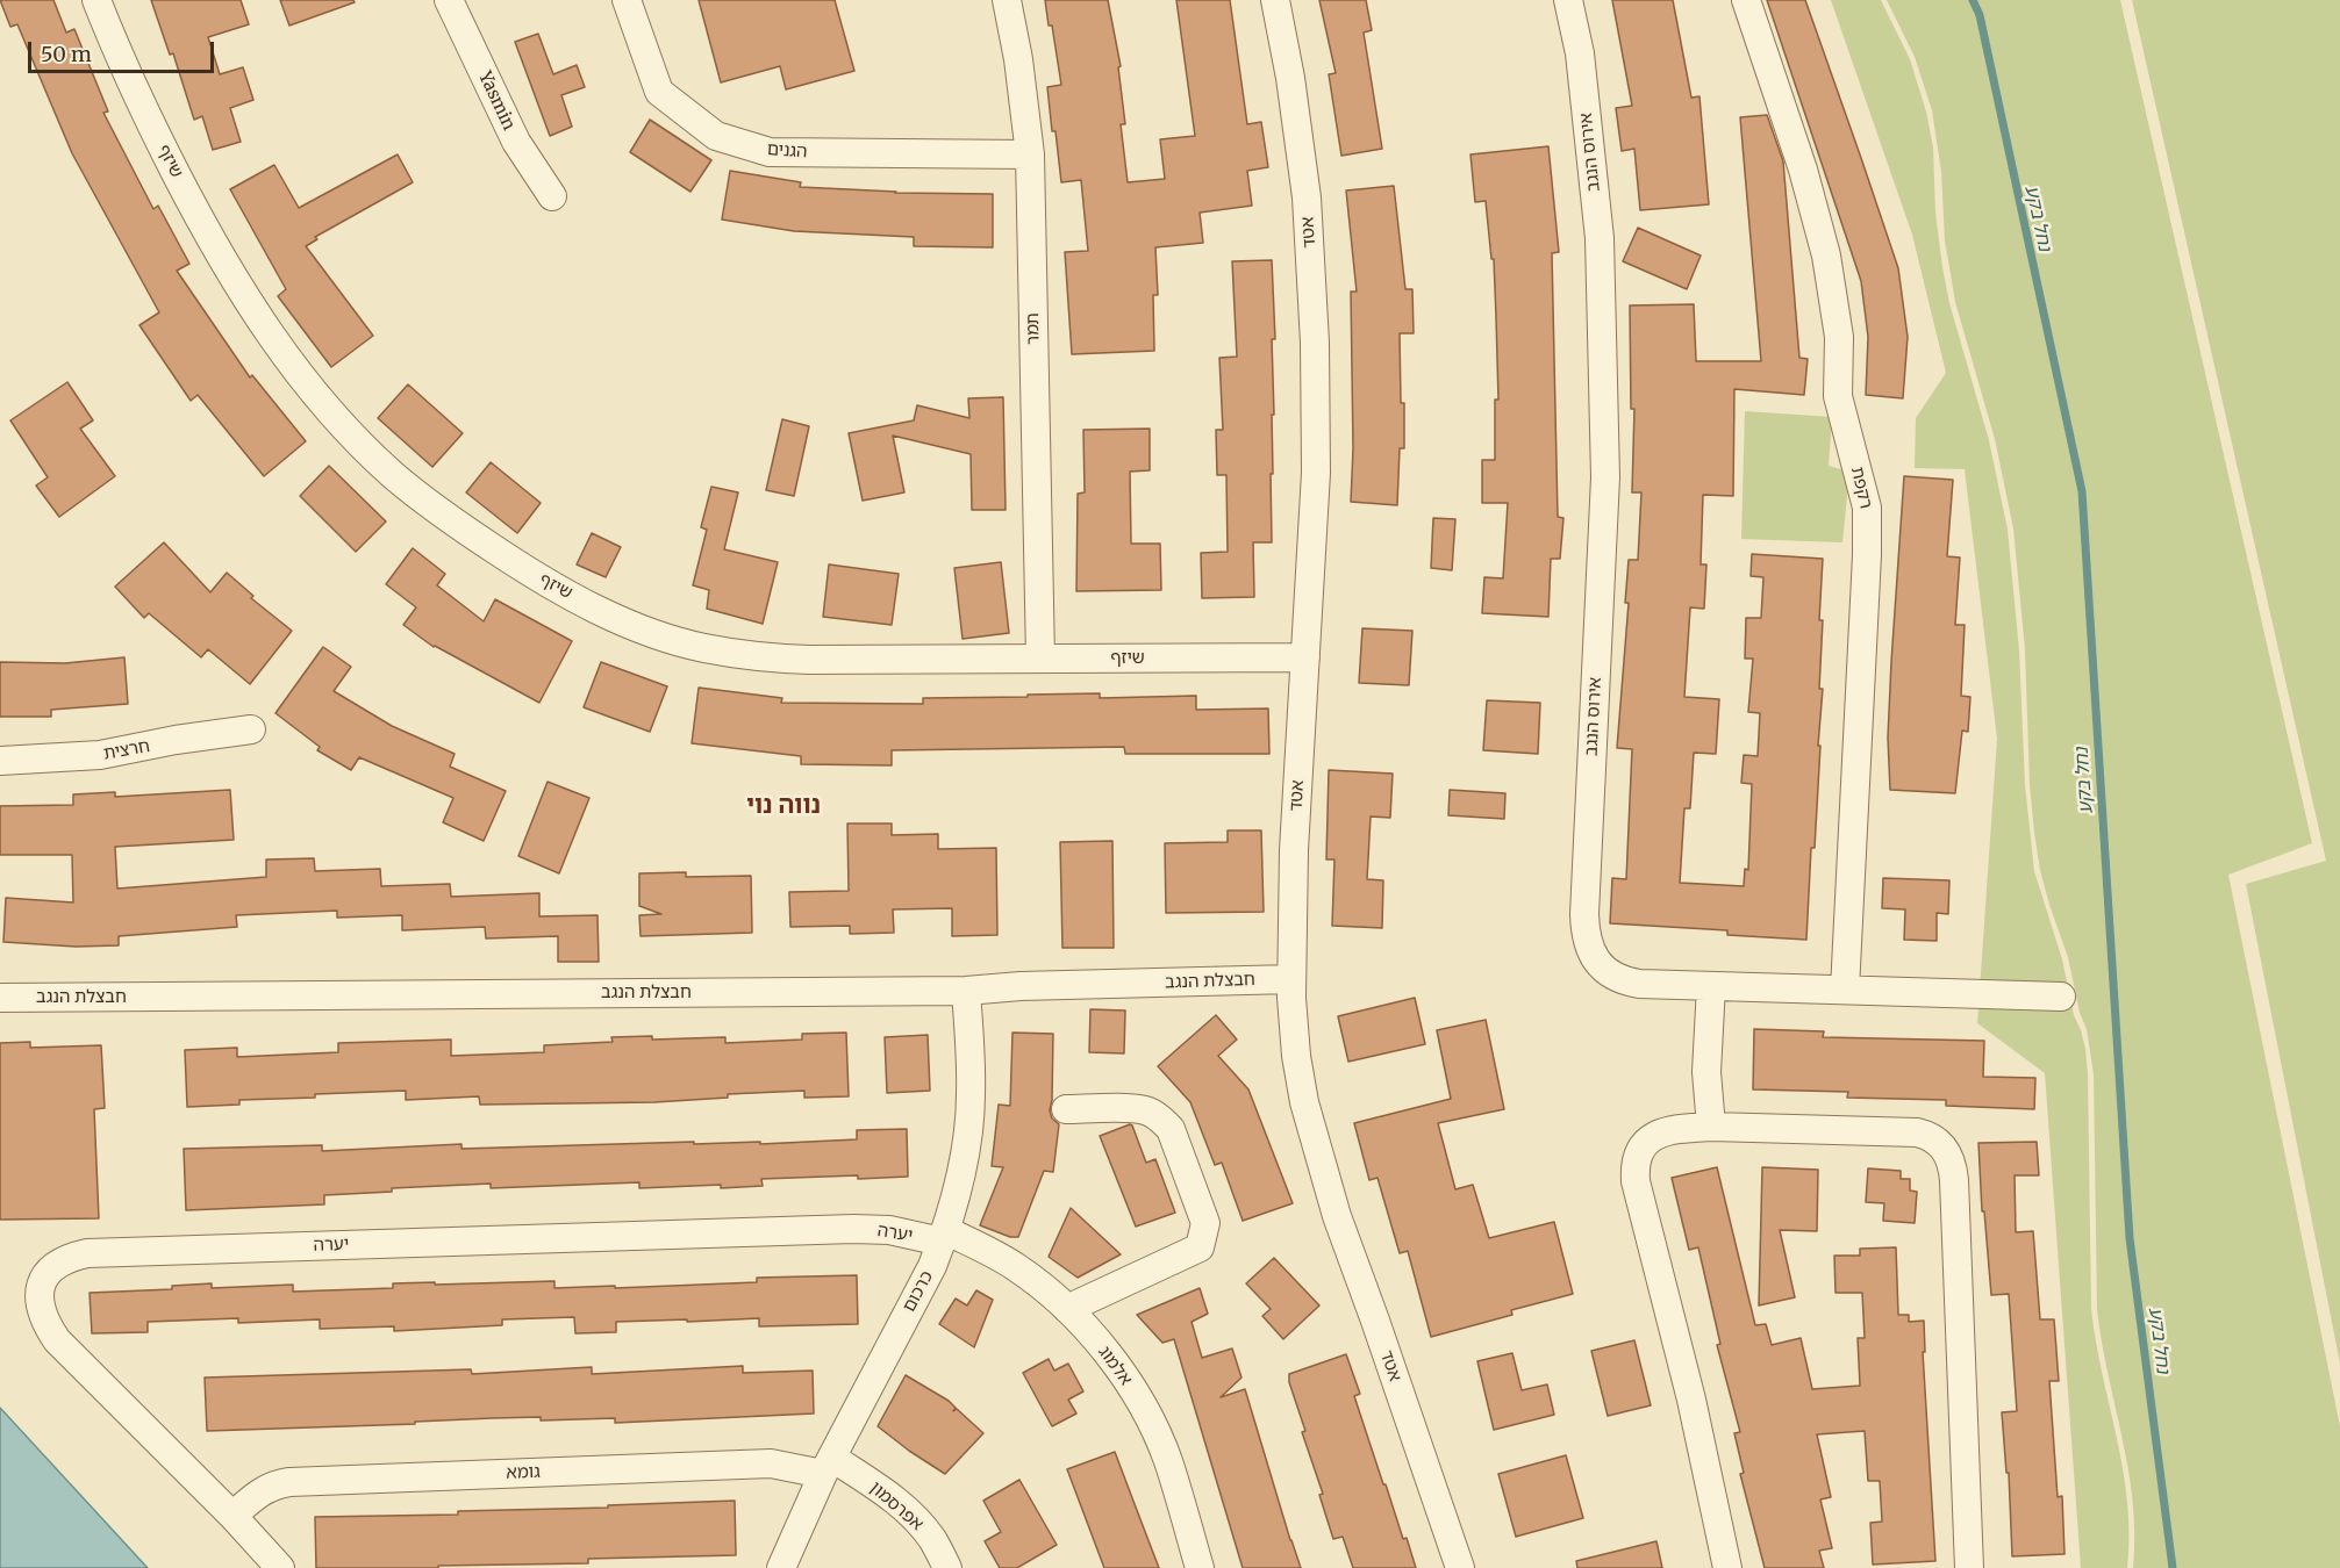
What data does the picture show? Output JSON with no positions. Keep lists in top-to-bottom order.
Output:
{
  "streets": {
    "street": [
      "Yasmin",
      "הגנים",
      "אירוס הנגב",
      "שיזף",
      "אטד",
      "תמר",
      "רקפת",
      "חרצית",
      "חבצלת הנגב",
      "יערה",
      "כרכום",
      "אלמוג",
      "גומא",
      "אפרסמון"
    ]
  },
  "crossings": [
    ["הגנים", "תמר"],
    ["אירוס הנגב", "רקפת"],
    ["שיזף", "אטד"],
    ["שיזף", "תמר"],
    ["אטד", "חבצלת הנגב"],
    ["חבצלת הנגב", "כרכום"],
    ["יערה", "כרכום"],
    ["יערה", "אלמוג"],
    ["יערה", "גומא"],
    ["כרכום", "אלמוג"],
    ["כרכום", "גומא"],
    ["כרכום", "אפרסמון"],
    ["גומא", "אפרסמון"]
  ],
  "districts": ["נווה נוי"],
  "water": ["נחל בקע"],
  "scale_bar": "50 m"
}
